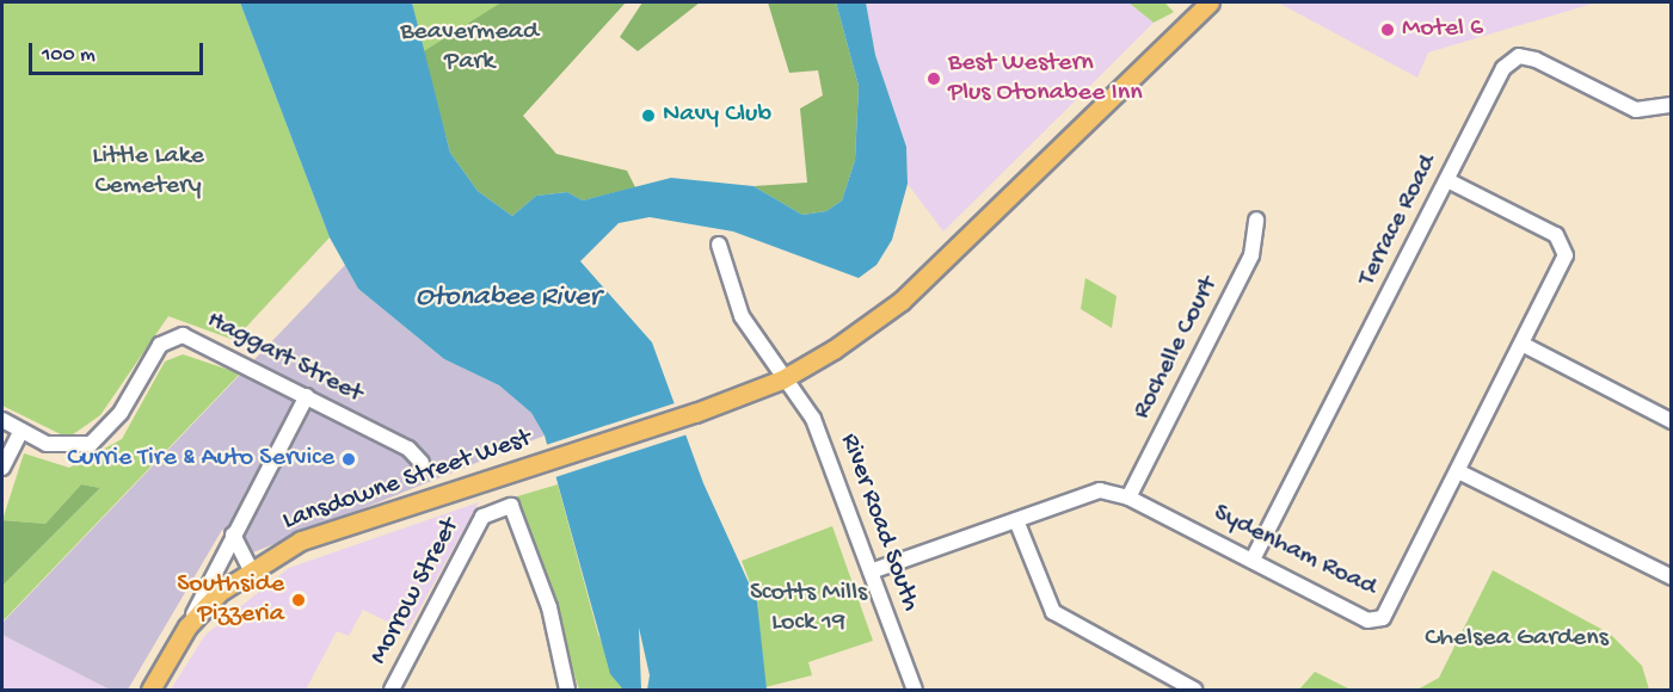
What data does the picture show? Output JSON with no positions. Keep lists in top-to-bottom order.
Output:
{
  "streets": {
    "main road": ["Lansdowne Street West"],
    "street": [
      "Terrace Road",
      "Rochelle Court",
      "Haggart Street",
      "River Road South",
      "Sydenham Road",
      "Morrow Street"
    ]
  },
  "crossings": [
    ["Terrace Road", "Sydenham Road"],
    ["Rochelle Court", "Sydenham Road"],
    ["Lansdowne Street West", "River Road South"],
    ["River Road South", "Sydenham Road"]
  ],
  "water": ["Otonabee River"],
  "parks": [
    "Beavermead Park",
    "Little Lake Cemetery",
    "Scotts Mills Lock 19",
    "Chelsea Gardens"
  ],
  "places": [
    "Motel 6",
    "Best Western Plus Otonabee Inn",
    "Navy Club",
    "Currie Tire & Auto Service",
    "Southside Pizzeria"
  ],
  "scale_bar": "100 m"
}
